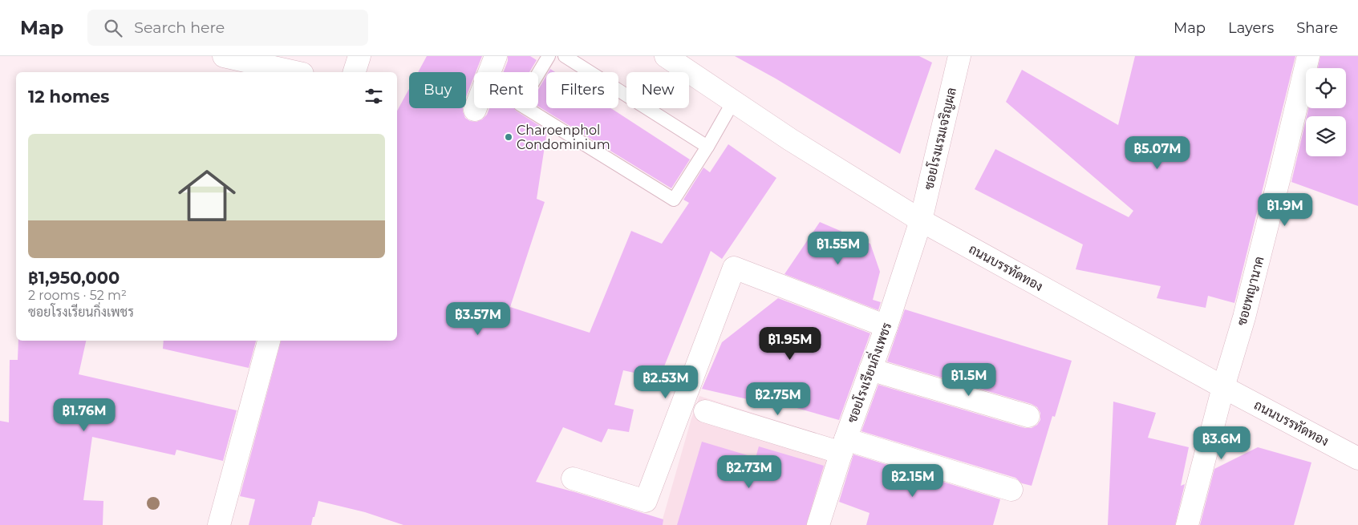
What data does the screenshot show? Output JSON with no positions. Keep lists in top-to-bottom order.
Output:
{
  "streets": {
    "street": [
      "ซอยโรงแรมเจริญผล",
      "ถนนบรรทัดทอง",
      "ซอยพญานาค",
      "ซอยโรงเรียนกิ่งเพชร"
    ]
  },
  "crossings": [
    ["ซอยโรงแรมเจริญผล", "ถนนบรรทัดทอง"],
    ["ซอยโรงแรมเจริญผล", "ซอยโรงเรียนกิ่งเพชร"],
    ["ถนนบรรทัดทอง", "ซอยพญานาค"],
    ["ถนนบรรทัดทอง", "ซอยโรงเรียนกิ่งเพชร"]
  ],
  "places": ["Charoenphol Condominium"],
  "page": {
    "header": "Map",
    "search": "Search here",
    "nav": ["Map", "Layers", "Share"],
    "chip": [
      "Buy",
      "Rent",
      "Filters",
      "New"
    ],
    "heading": "12 homes",
    "list": [
      {
        "name": "฿1,950,000",
        "note": "2 rooms · 52 m² · ซอยโรงเรียนกิ่งเพชร"
      }
    ],
    "price": [
      "฿5.07M",
      "฿1.9M",
      "฿1.55M",
      "฿3.57M",
      "฿1.95M",
      "฿1.5M",
      "฿2.53M",
      "฿2.75M",
      "฿1.76M",
      "฿3.6M",
      "฿2.73M",
      "฿2.15M"
    ]
  }
}
